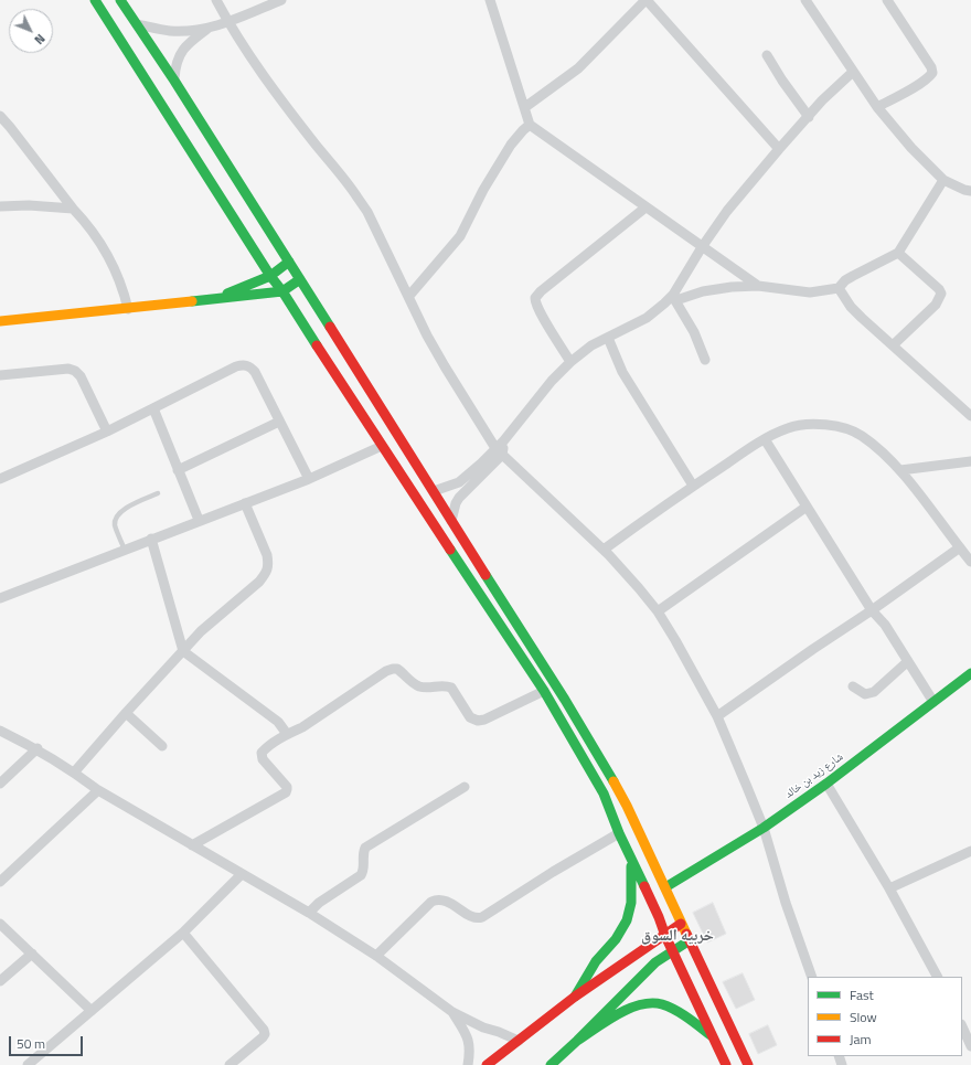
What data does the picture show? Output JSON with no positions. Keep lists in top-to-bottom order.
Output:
{
  "streets": {
    "main road": ["شارع زيد بن خالد"]
  },
  "districts": ["خربیه السوق"],
  "legend": ["Fast", "Slow", "Jam"],
  "scale_bar": "50 m",
  "north": "bottom right"
}
